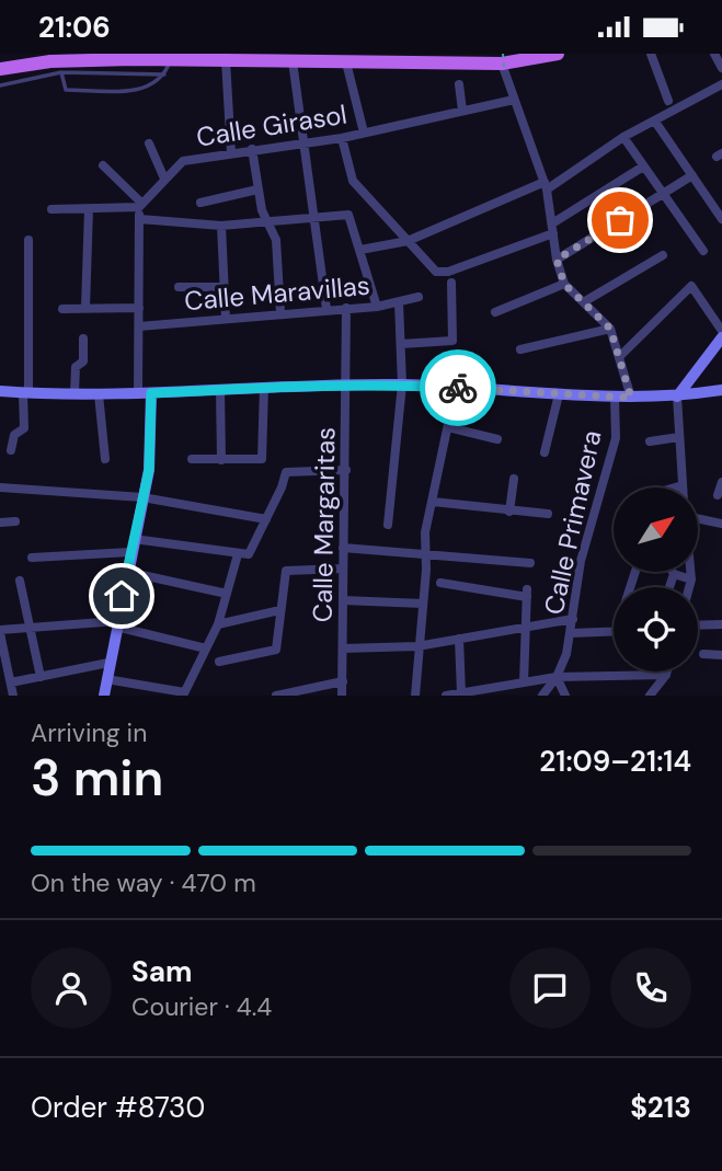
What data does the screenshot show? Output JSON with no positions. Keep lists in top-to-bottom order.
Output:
{
  "streets": {
    "street": [
      "Calle Girasol",
      "Calle Maravillas",
      "Calle Primavera",
      "Calle Margaritas"
    ]
  },
  "crossings": [
    ["Calle Maravillas", "Calle Margaritas"]
  ],
  "north": "top right",
  "page": {
    "status": "21:06",
    "heading": ["3 min", "Arriving in", "21:09–21:14"],
    "panel": [
      "Sam",
      "Courier · 4.4",
      "Order #8730",
      "$213"
    ],
    "bar": "On the way · 470 m"
  }
}
